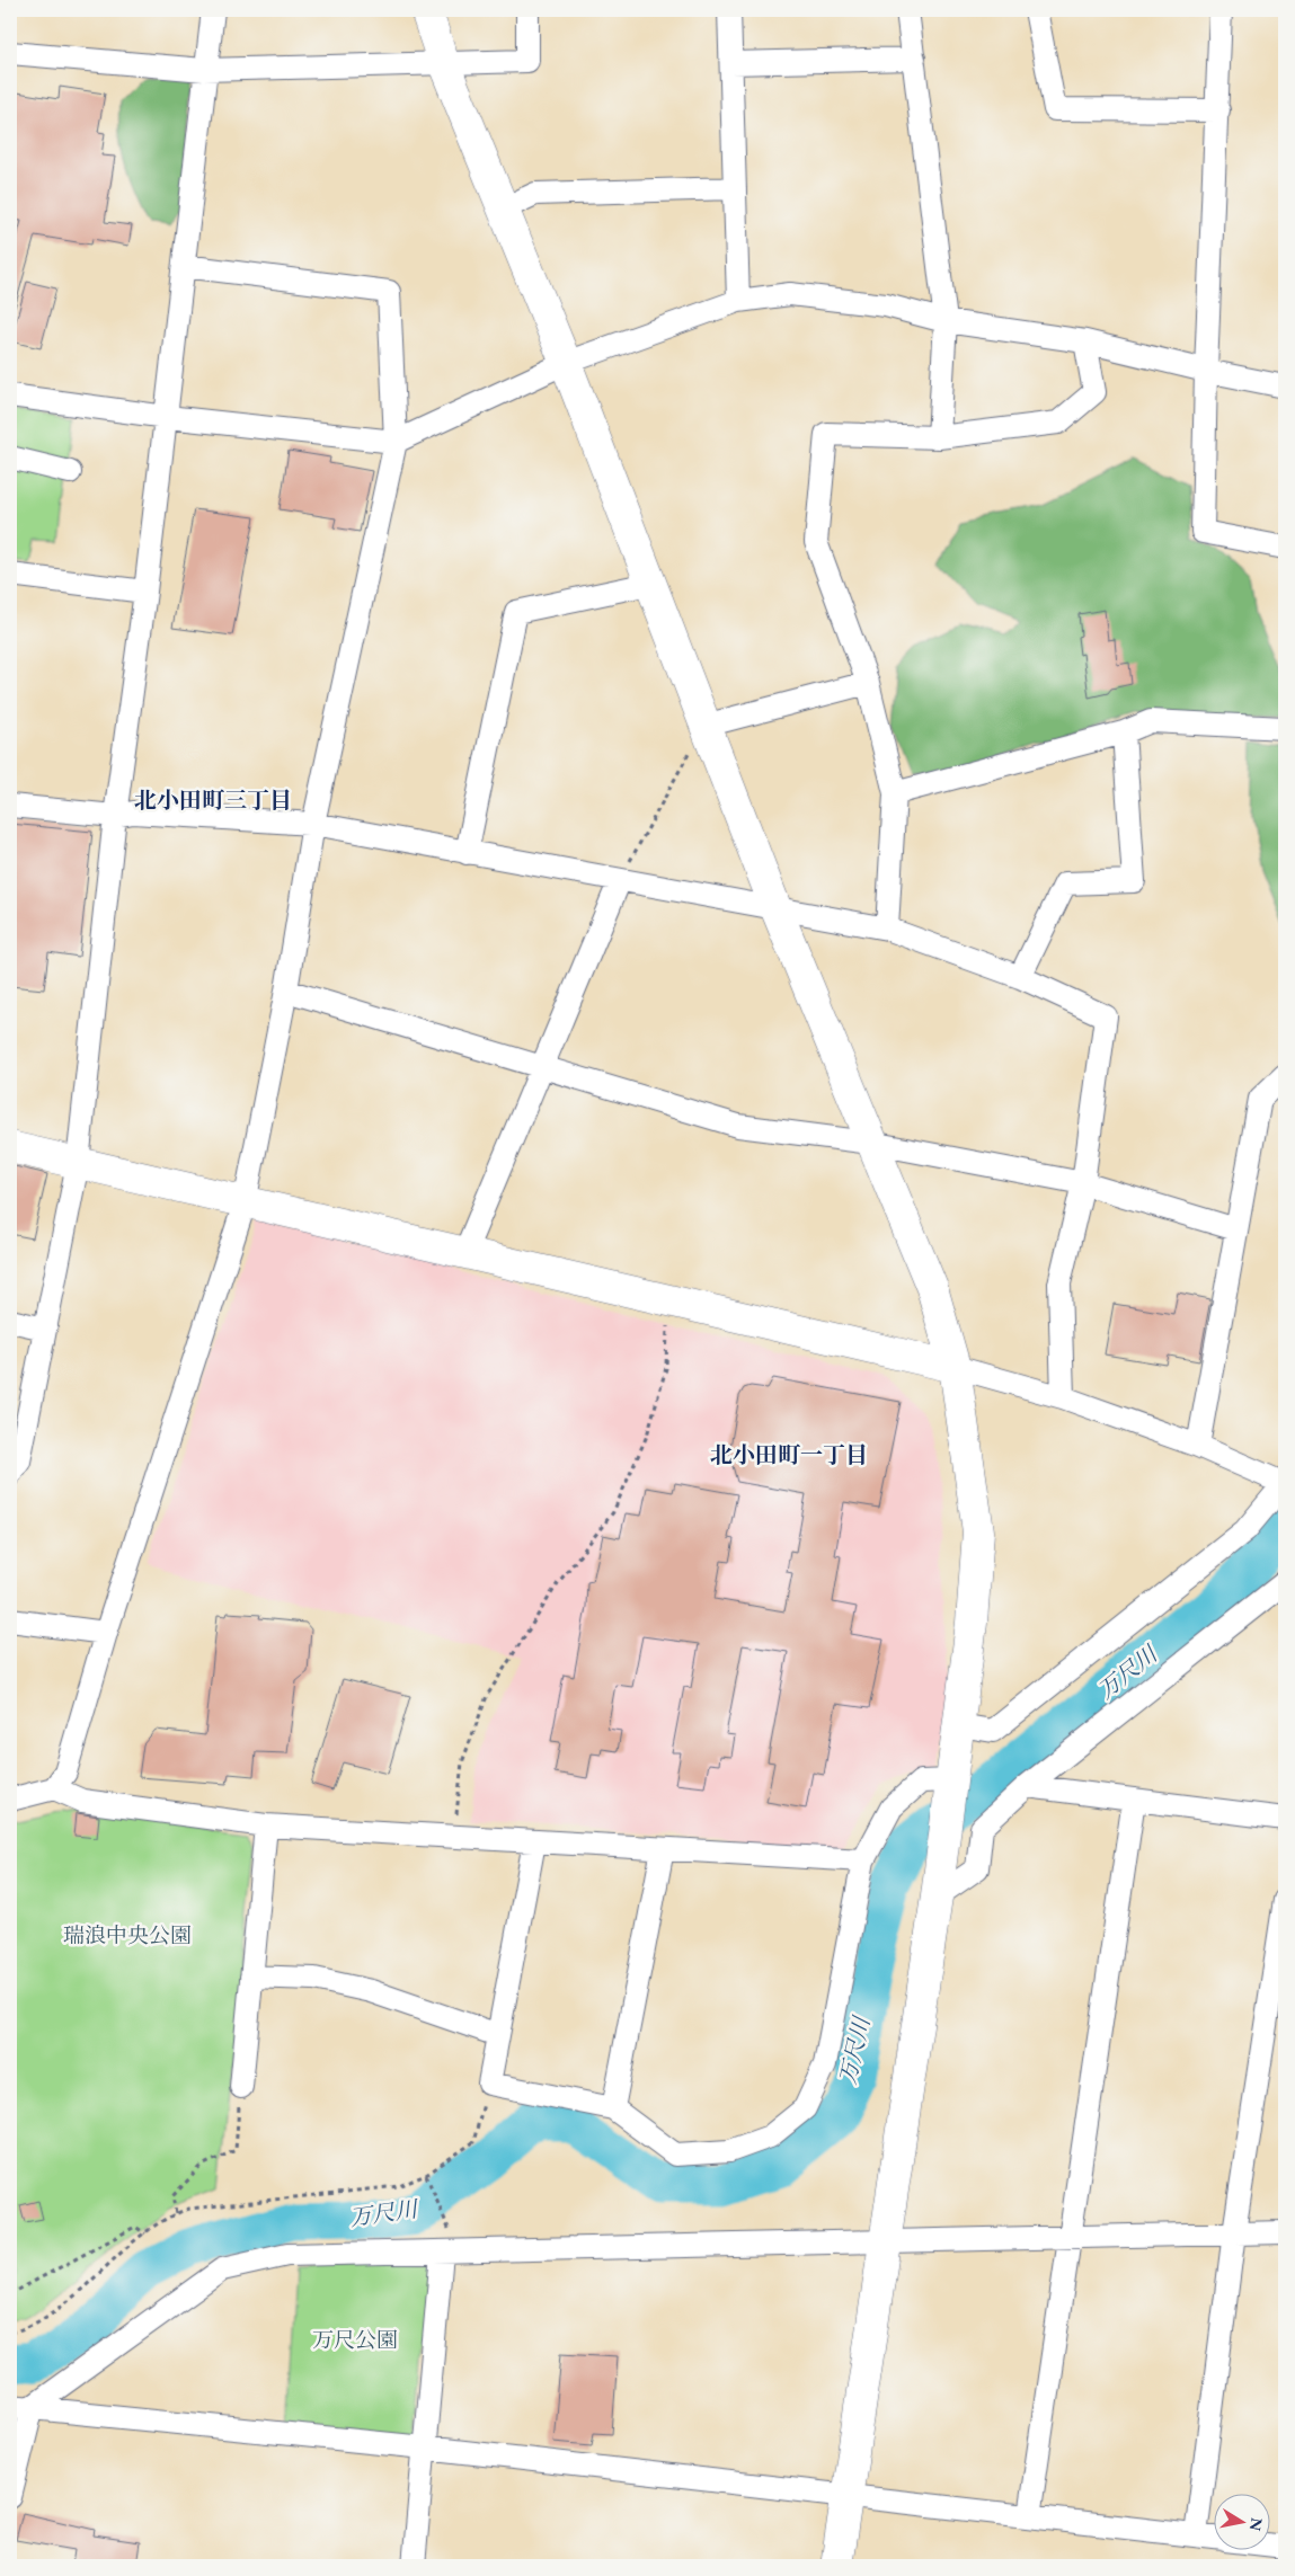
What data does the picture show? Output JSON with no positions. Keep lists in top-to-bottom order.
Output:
{
  "districts": ["北小田町三丁目", "北小田町一丁目"],
  "water": ["万尺川"],
  "parks": ["瑞浪中央公園", "万尺公園"],
  "north": "right"
}
